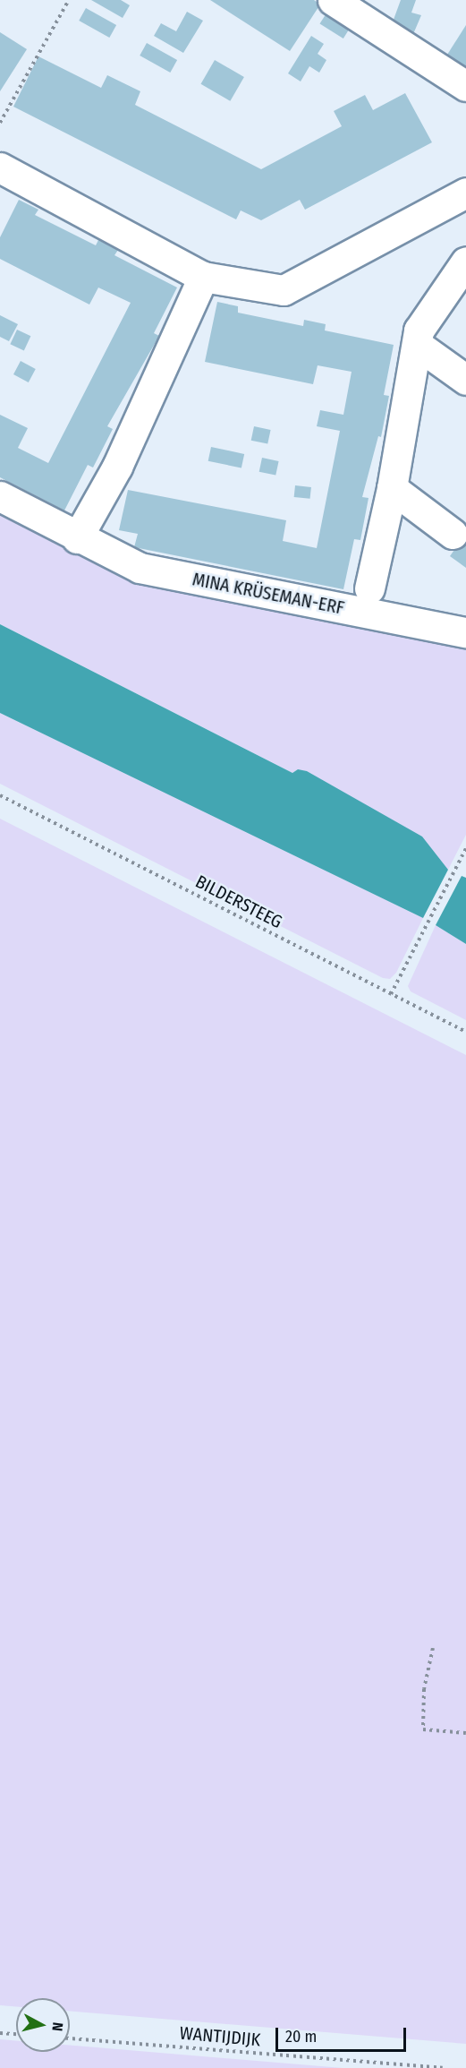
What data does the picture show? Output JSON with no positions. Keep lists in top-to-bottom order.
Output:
{
  "streets": {
    "street": ["MINA KRÜSEMAN-ERF"],
    "path": ["BILDERSTEEG", "WANTIJDIJK"]
  },
  "scale_bar": "20 m",
  "north": "right"
}
